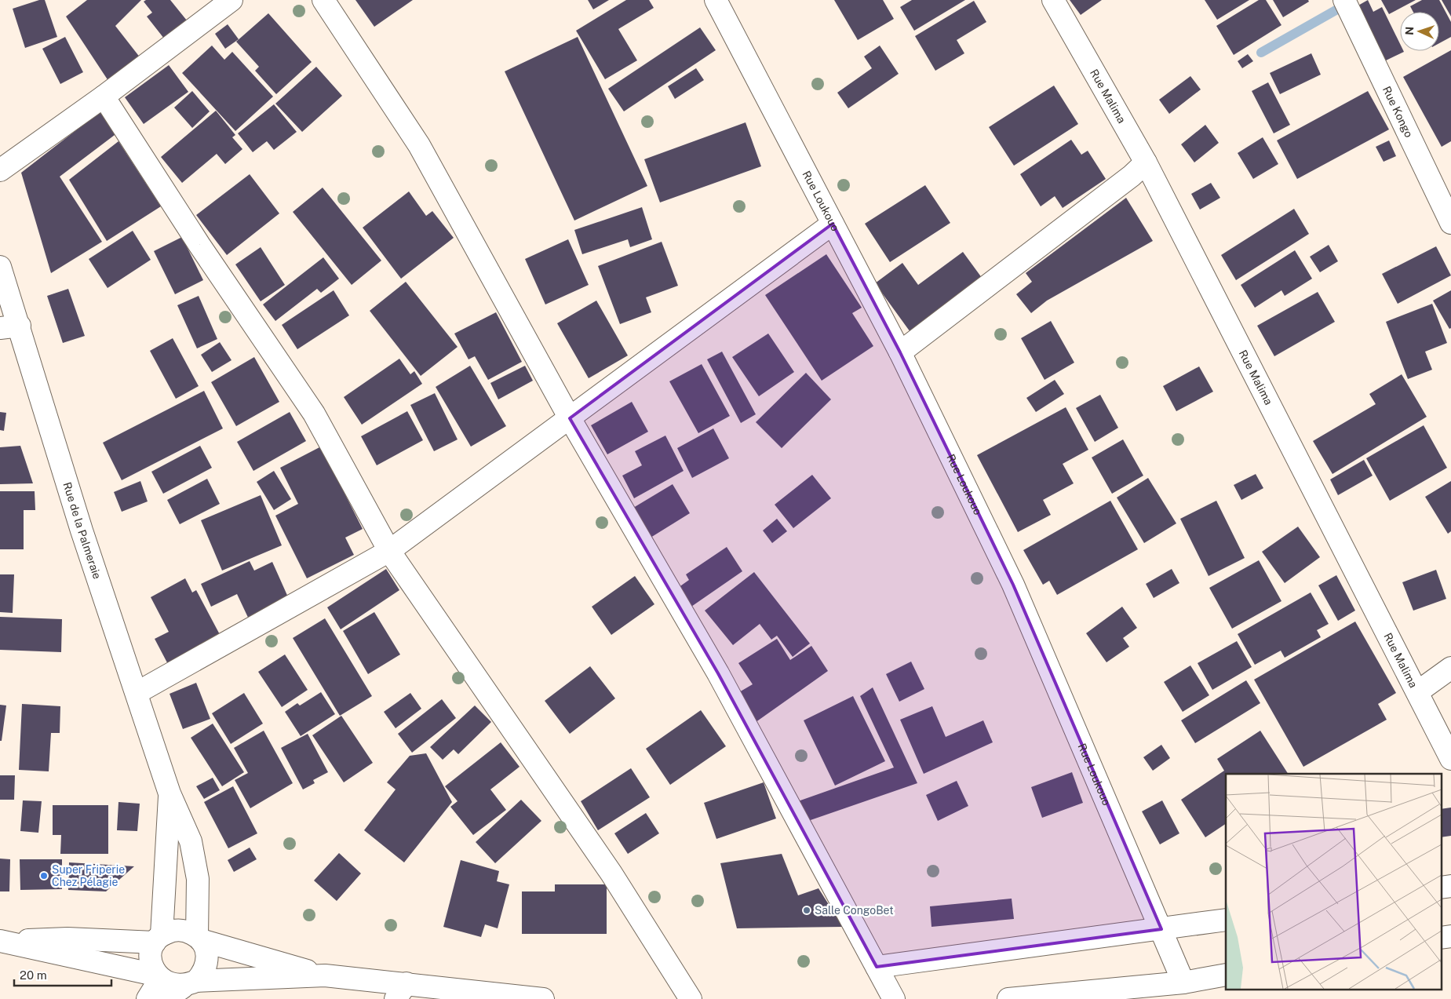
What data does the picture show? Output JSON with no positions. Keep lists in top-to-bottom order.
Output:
{
  "streets": {
    "street": [
      "Rue Malima",
      "Rue Kongo",
      "Rue Loukouo",
      "Rue de la Palmeraie"
    ]
  },
  "places": ["Super Friperie Chez Pélagie", "Salle CongoBet"],
  "scale_bar": "20 m",
  "north": "left"
}
